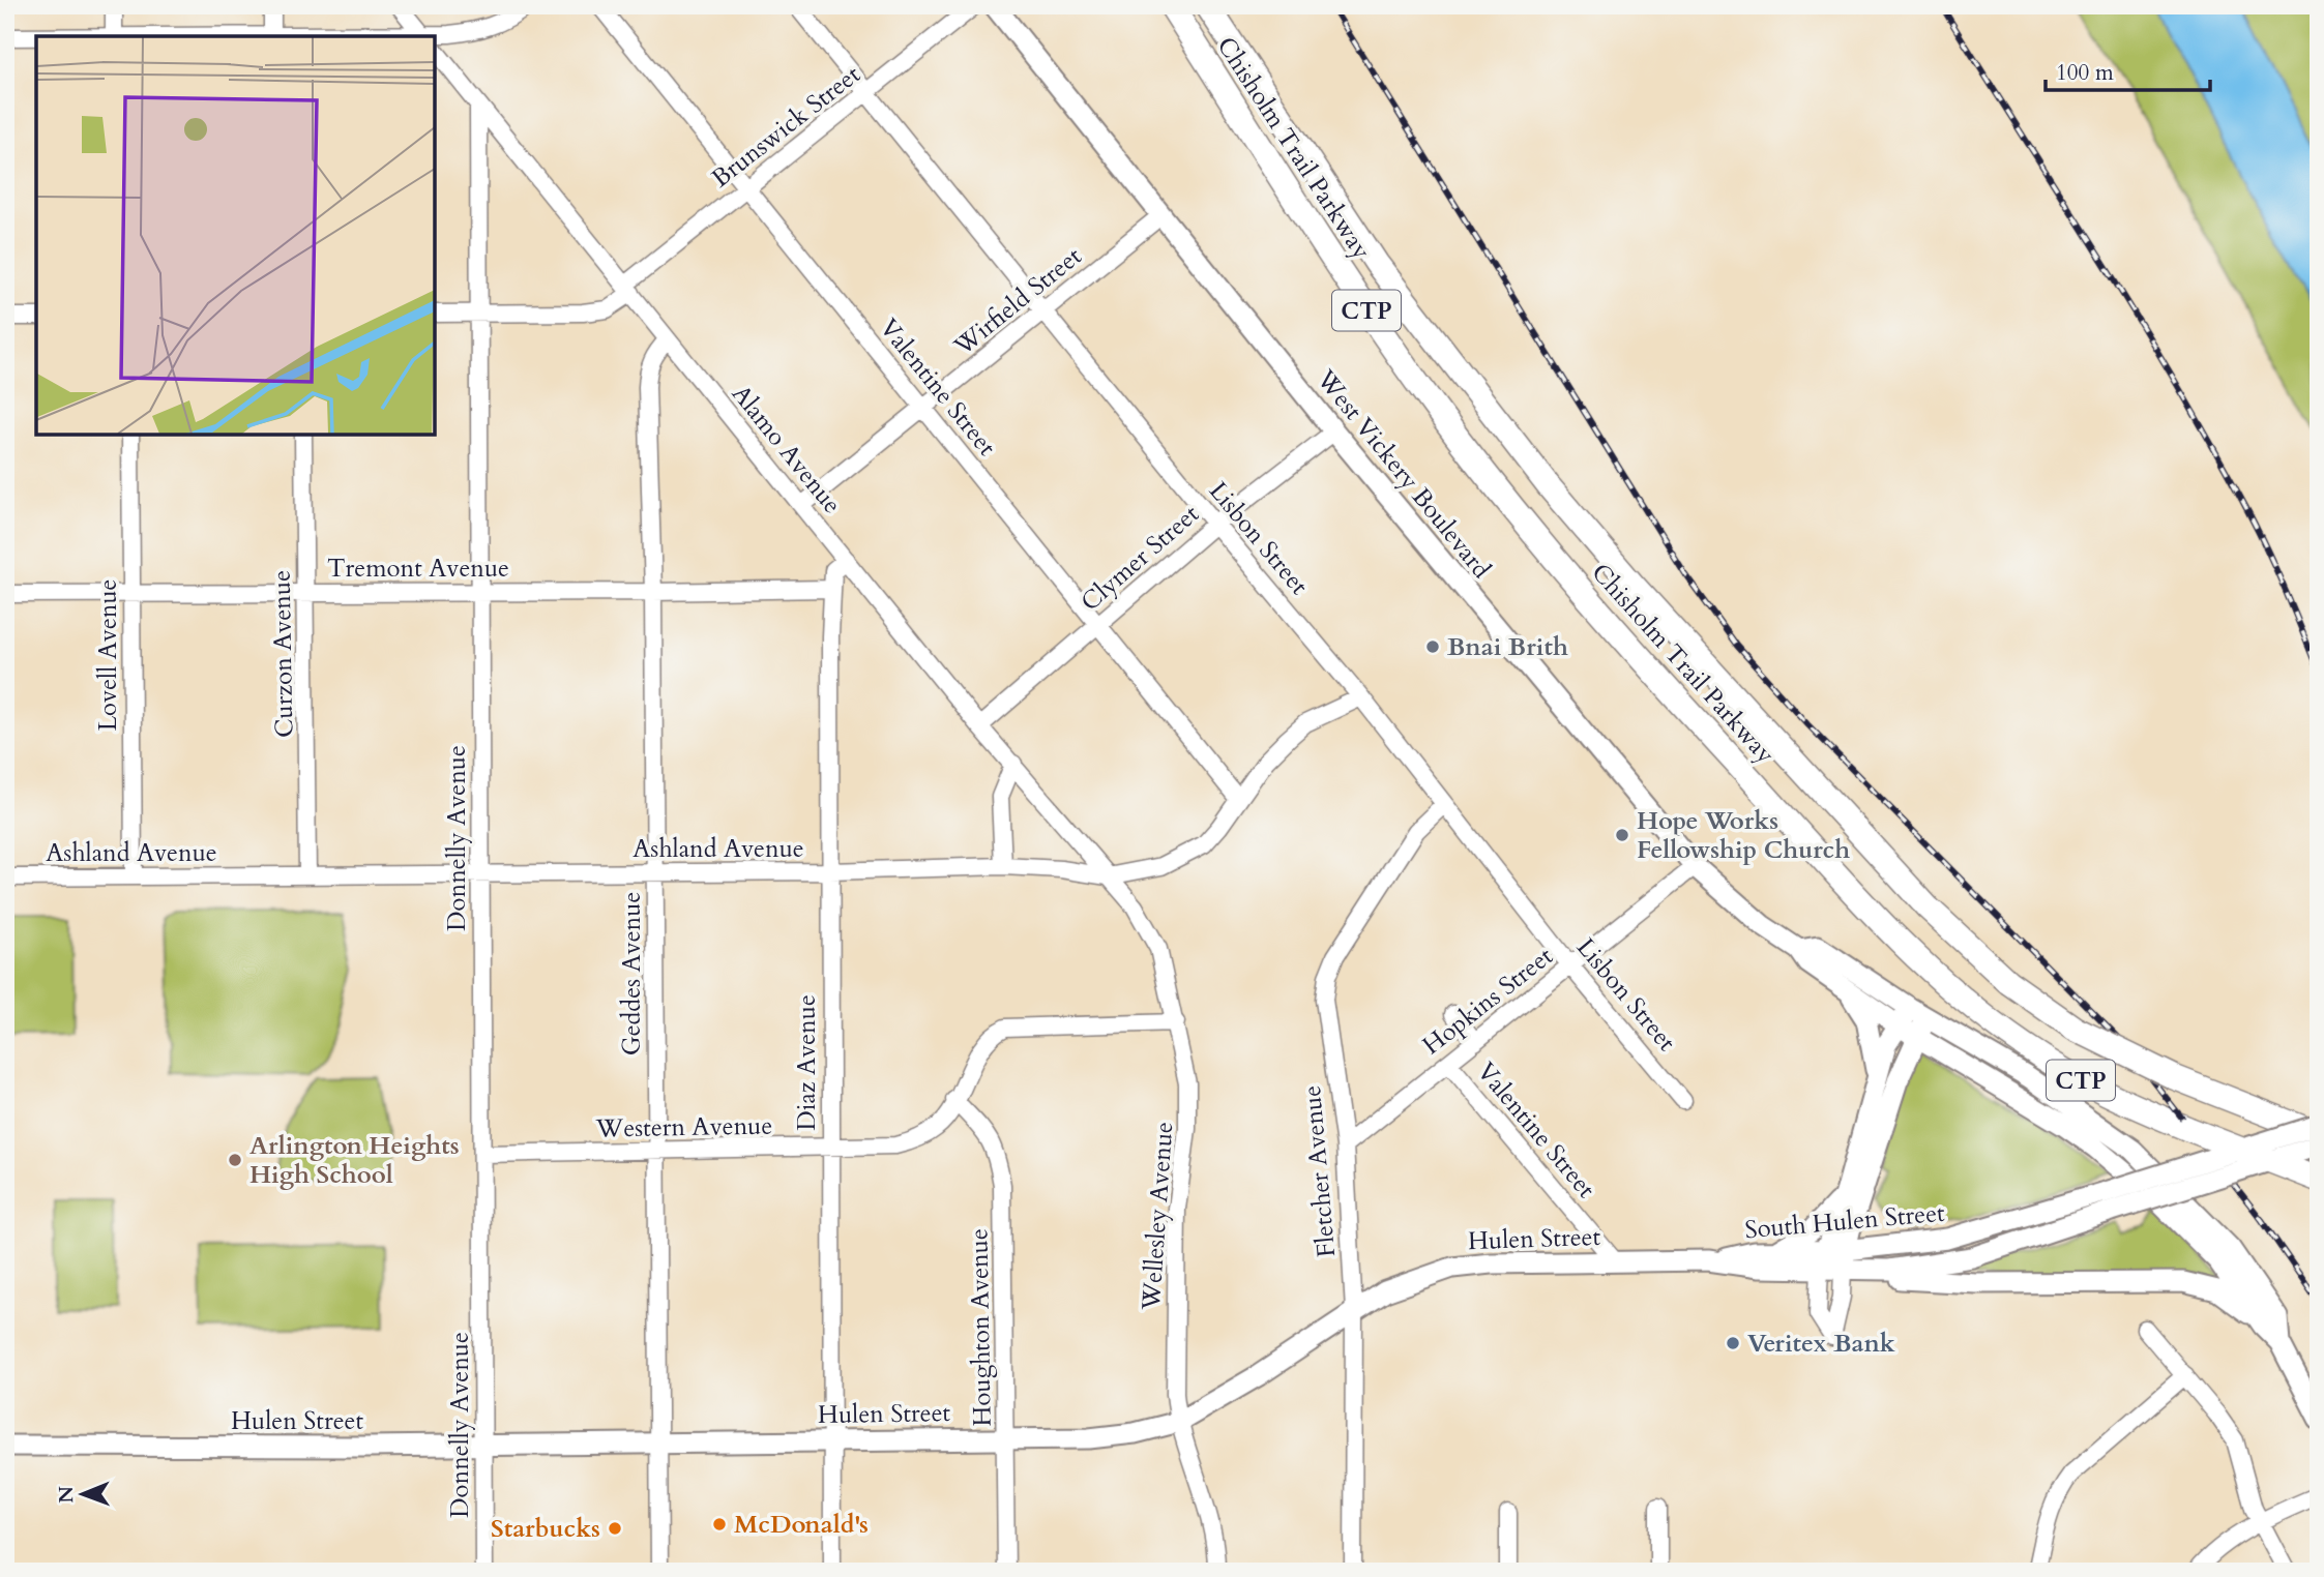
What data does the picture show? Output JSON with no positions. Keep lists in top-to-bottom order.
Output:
{
  "streets": {
    "highway": ["Chisholm Trail Parkway", "CTP"],
    "main road": ["West Vickery Boulevard", "South Hulen Street", "Hulen Street"],
    "street": [
      "Brunswick Street",
      "Wirfield Street",
      "Valentine Street",
      "Alamo Avenue",
      "Lisbon Street",
      "Clymer Street",
      "Tremont Avenue",
      "Curzon Avenue",
      "Lovell Avenue",
      "Donnelly Avenue",
      "Ashland Avenue",
      "Geddes Avenue",
      "Hopkins Street",
      "Diaz Avenue",
      "Western Avenue",
      "Fletcher Avenue",
      "Wellesley Avenue",
      "Houghton Avenue"
    ]
  },
  "crossings": [
    ["Brunswick Street", "Valentine Street"],
    ["Brunswick Street", "Alamo Avenue"],
    ["Brunswick Street", "Lisbon Street"],
    ["Brunswick Street", "Donnelly Avenue"],
    ["Wirfield Street", "Valentine Street"],
    ["Wirfield Street", "Alamo Avenue"],
    ["Wirfield Street", "West Vickery Boulevard"],
    ["Wirfield Street", "Lisbon Street"],
    ["Valentine Street", "Clymer Street"],
    ["Valentine Street", "Ashland Avenue"],
    ["Valentine Street", "Hopkins Street"],
    ["Valentine Street", "Hulen Street"],
    ["Alamo Avenue", "Clymer Street"],
    ["Alamo Avenue", "Donnelly Avenue"],
    ["Alamo Avenue", "Ashland Avenue"],
    ["Alamo Avenue", "Geddes Avenue"],
    ["Alamo Avenue", "Diaz Avenue"],
    ["Alamo Avenue", "Wellesley Avenue"],
    ["West Vickery Boulevard", "Clymer Street"],
    ["West Vickery Boulevard", "Hopkins Street"],
    ["Lisbon Street", "Clymer Street"],
    ["Lisbon Street", "Ashland Avenue"],
    ["Lisbon Street", "Hopkins Street"],
    ["Lisbon Street", "Fletcher Avenue"],
    ["Tremont Avenue", "Curzon Avenue"],
    ["Tremont Avenue", "Lovell Avenue"],
    ["Tremont Avenue", "Donnelly Avenue"],
    ["Tremont Avenue", "Geddes Avenue"],
    ["Tremont Avenue", "Diaz Avenue"],
    ["Curzon Avenue", "Ashland Avenue"],
    ["Lovell Avenue", "Ashland Avenue"],
    ["Donnelly Avenue", "Ashland Avenue"],
    ["Donnelly Avenue", "Western Avenue"],
    ["Donnelly Avenue", "Hulen Street"],
    ["Ashland Avenue", "Geddes Avenue"],
    ["Ashland Avenue", "Diaz Avenue"],
    ["Ashland Avenue", "Wellesley Avenue"],
    ["Geddes Avenue", "Western Avenue"],
    ["Geddes Avenue", "Hulen Street"],
    ["Hopkins Street", "Fletcher Avenue"],
    ["Diaz Avenue", "Western Avenue"],
    ["Diaz Avenue", "Hulen Street"],
    ["Western Avenue", "Wellesley Avenue"],
    ["Western Avenue", "Houghton Avenue"],
    ["Fletcher Avenue", "Hulen Street"],
    ["Wellesley Avenue", "Hulen Street"],
    ["South Hulen Street", "Hulen Street"],
    ["Hulen Street", "Houghton Avenue"]
  ],
  "places": [
    "Bnai Brith",
    "Hope Works Fellowship Church",
    "Arlington Heights High School",
    "Veritex Bank",
    "McDonald's",
    "Starbucks"
  ],
  "scale_bar": "100 m",
  "north": "left"
}
